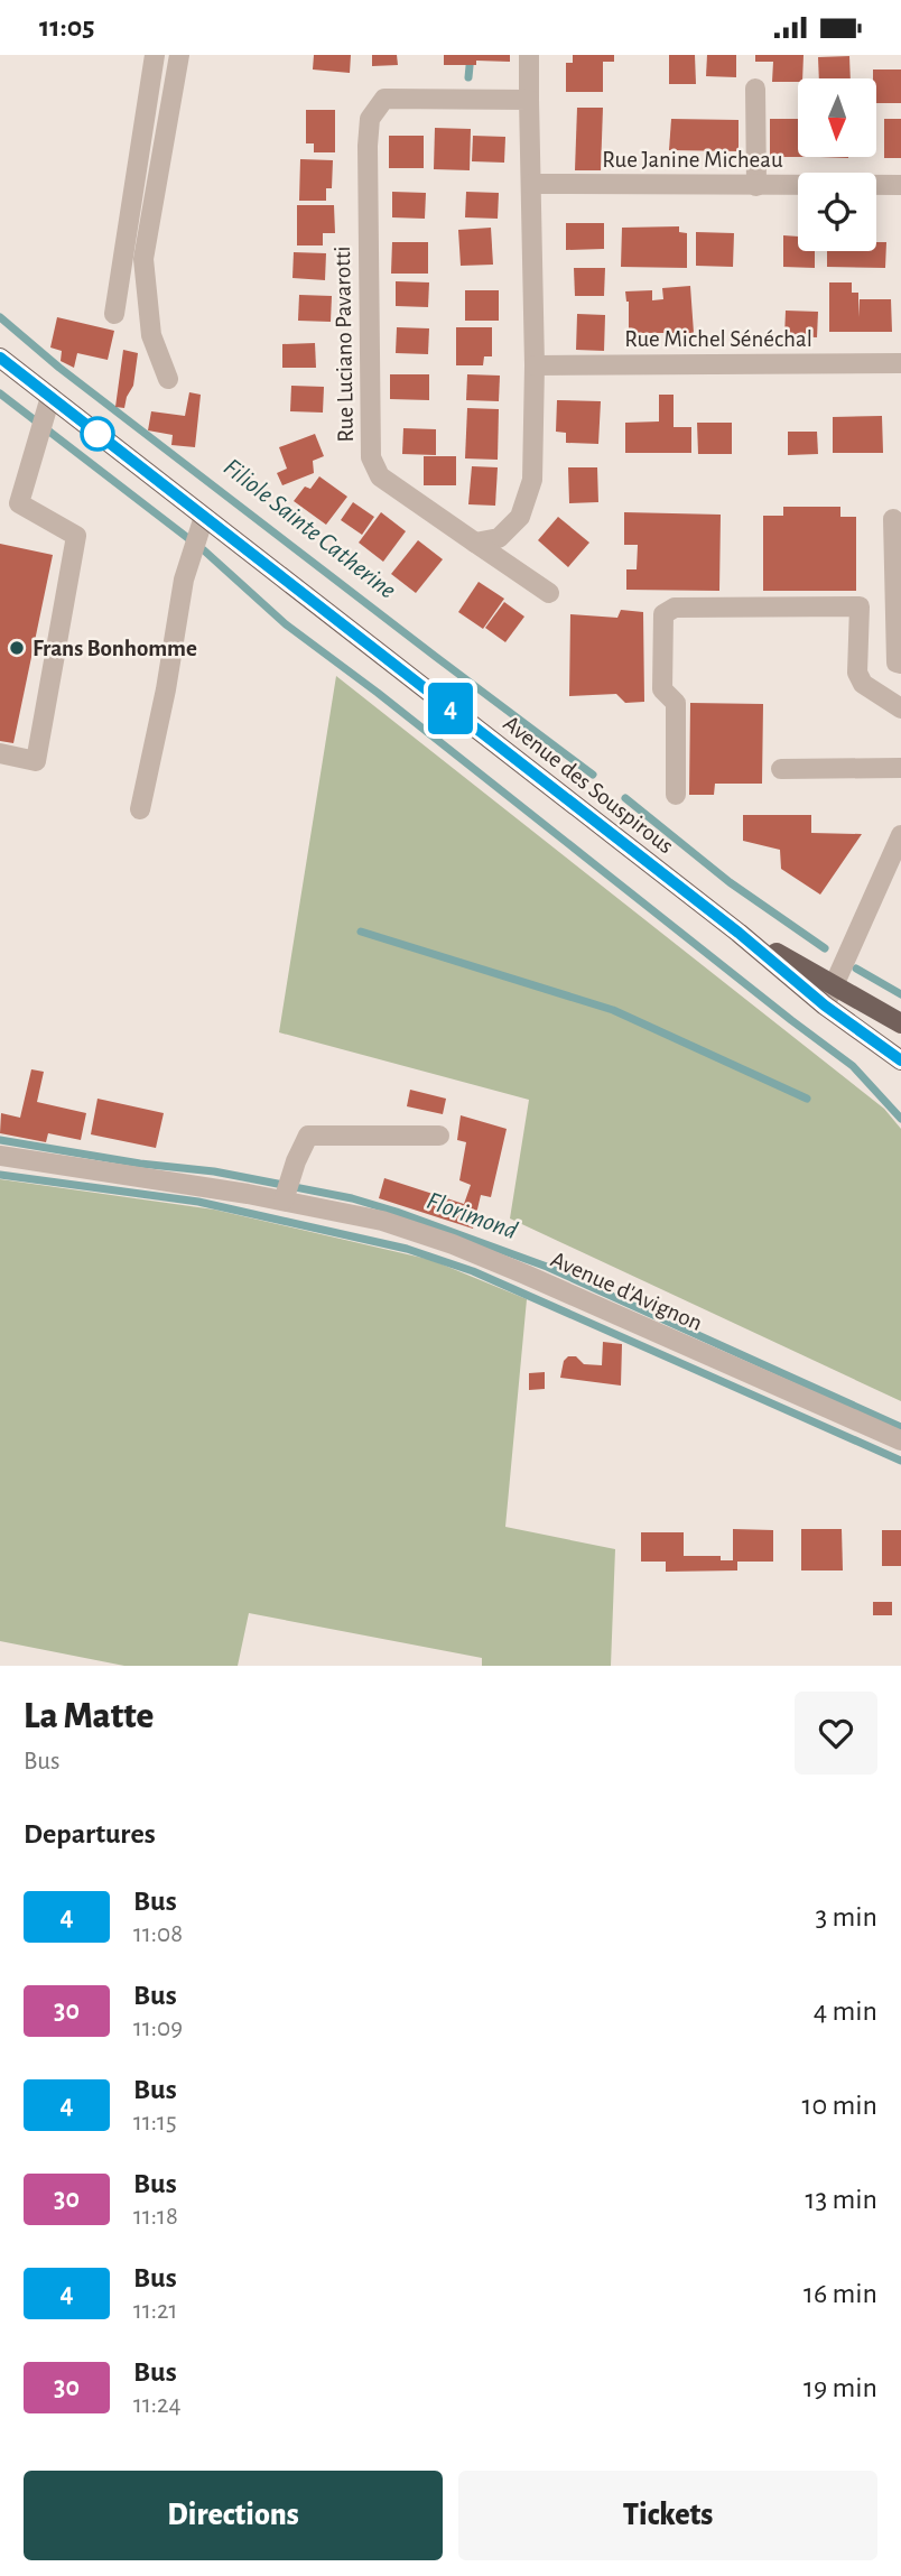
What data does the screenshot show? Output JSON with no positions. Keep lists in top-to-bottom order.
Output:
{
  "streets": {
    "main road": ["Avenue des Souspirous"],
    "street": [
      "Rue Janine Micheau",
      "Rue Michel Sénéchal",
      "Rue Luciano Pavarotti",
      "Avenue d'Avignon"
    ]
  },
  "water": ["Filiole Sainte Catherine", "Florimond"],
  "places": ["Frans Bonhomme"],
  "lines": ["bus line 4"],
  "north": "bottom",
  "page": {
    "status": "11:05",
    "on_map": "4",
    "heading": [
      ["La Matte", "Bus"],
      "Departures"
    ],
    "list": [
      {
        "mark": "4",
        "name": "Bus",
        "note": "11:08",
        "value": "3 min"
      },
      {
        "mark": "30",
        "name": "Bus",
        "note": "11:09",
        "value": "4 min"
      },
      {
        "mark": "4",
        "name": "Bus",
        "note": "11:15",
        "value": "10 min"
      },
      {
        "mark": "30",
        "name": "Bus",
        "note": "11:18",
        "value": "13 min"
      },
      {
        "mark": "4",
        "name": "Bus",
        "note": "11:21",
        "value": "16 min"
      },
      {
        "mark": "30",
        "name": "Bus",
        "note": "11:24",
        "value": "19 min"
      }
    ],
    "buttons": ["Directions", "Tickets"]
  }
}
